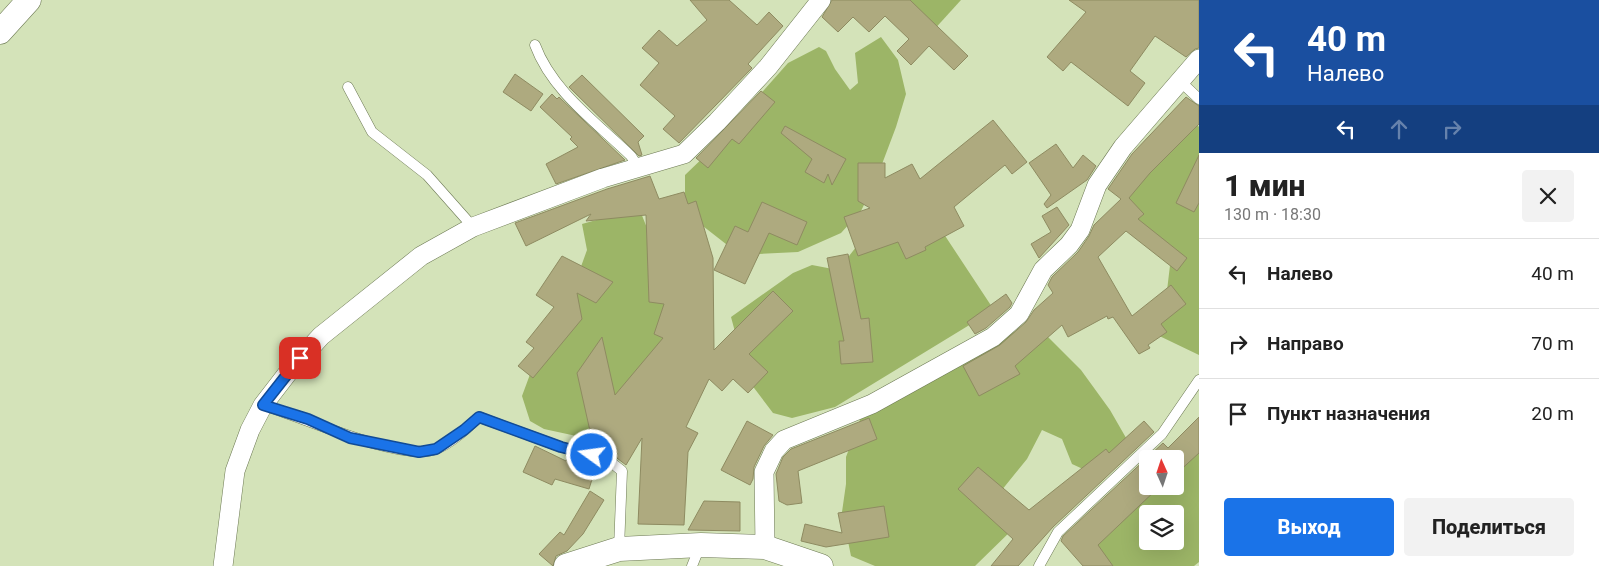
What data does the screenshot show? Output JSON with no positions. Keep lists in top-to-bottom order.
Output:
{
  "north": "top",
  "page": {
    "turn": ["40 m", "Налево"],
    "heading": ["1 мин", "130 m · 18:30"],
    "list": [
      {
        "name": "Налево",
        "value": "40 m"
      },
      {
        "name": "Направо",
        "value": "70 m"
      },
      {
        "name": "Пункт назначения",
        "value": "20 m"
      }
    ],
    "buttons": ["Выход", "Поделиться"]
  }
}
